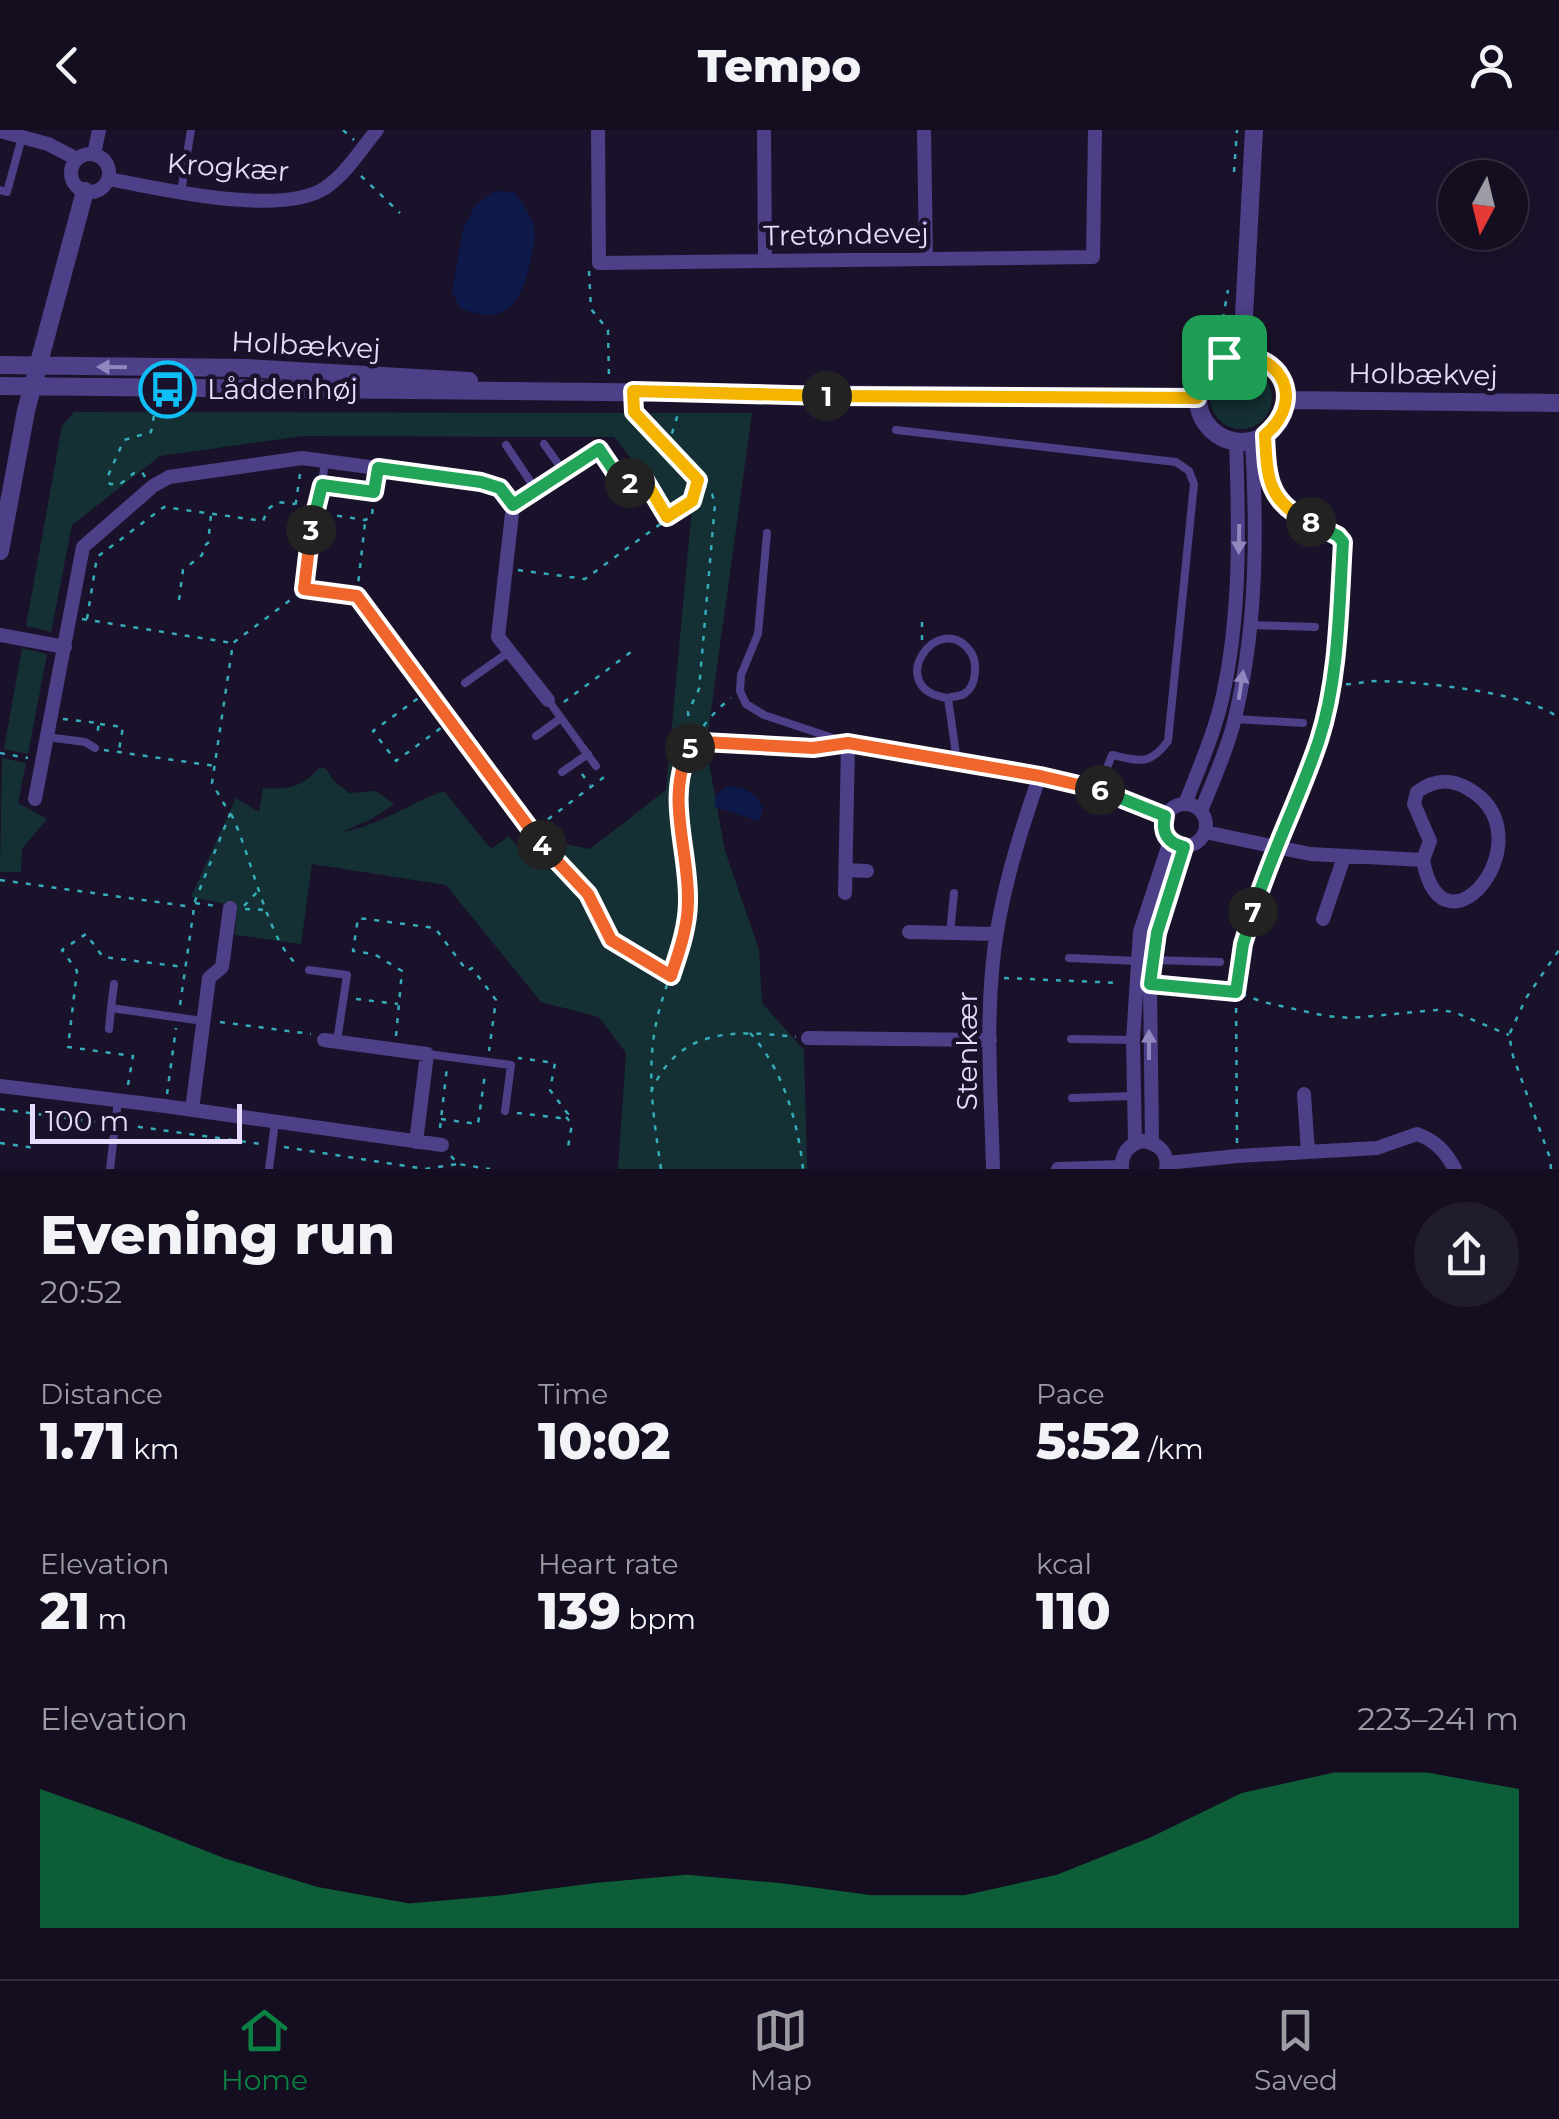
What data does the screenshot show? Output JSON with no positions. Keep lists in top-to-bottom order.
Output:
{
  "streets": {
    "street": [
      "Krogkær",
      "Tretøndevej",
      "Holbækvej",
      "Stenkær"
    ]
  },
  "places": {
    "bus stop": ["Låddenhøj"]
  },
  "scale_bar": "100 m",
  "north": "bottom",
  "page": {
    "header": "Tempo",
    "pins": [
      "1",
      "2",
      "8",
      "3",
      "5",
      "6",
      "4",
      "7"
    ],
    "scale": "100 m",
    "heading": ["Evening run", "20:52"],
    "stats": [
      ["Distance", "1.71 km"],
      ["Time", "10:02"],
      ["Pace", "5:52 /km"],
      ["Elevation", "21 m"],
      ["Heart rate", "139 bpm"],
      ["kcal", "110"]
    ],
    "chart": ["Elevation", "223–241 m"],
    "tabs": ["Home", "Map", "Saved"]
  }
}
